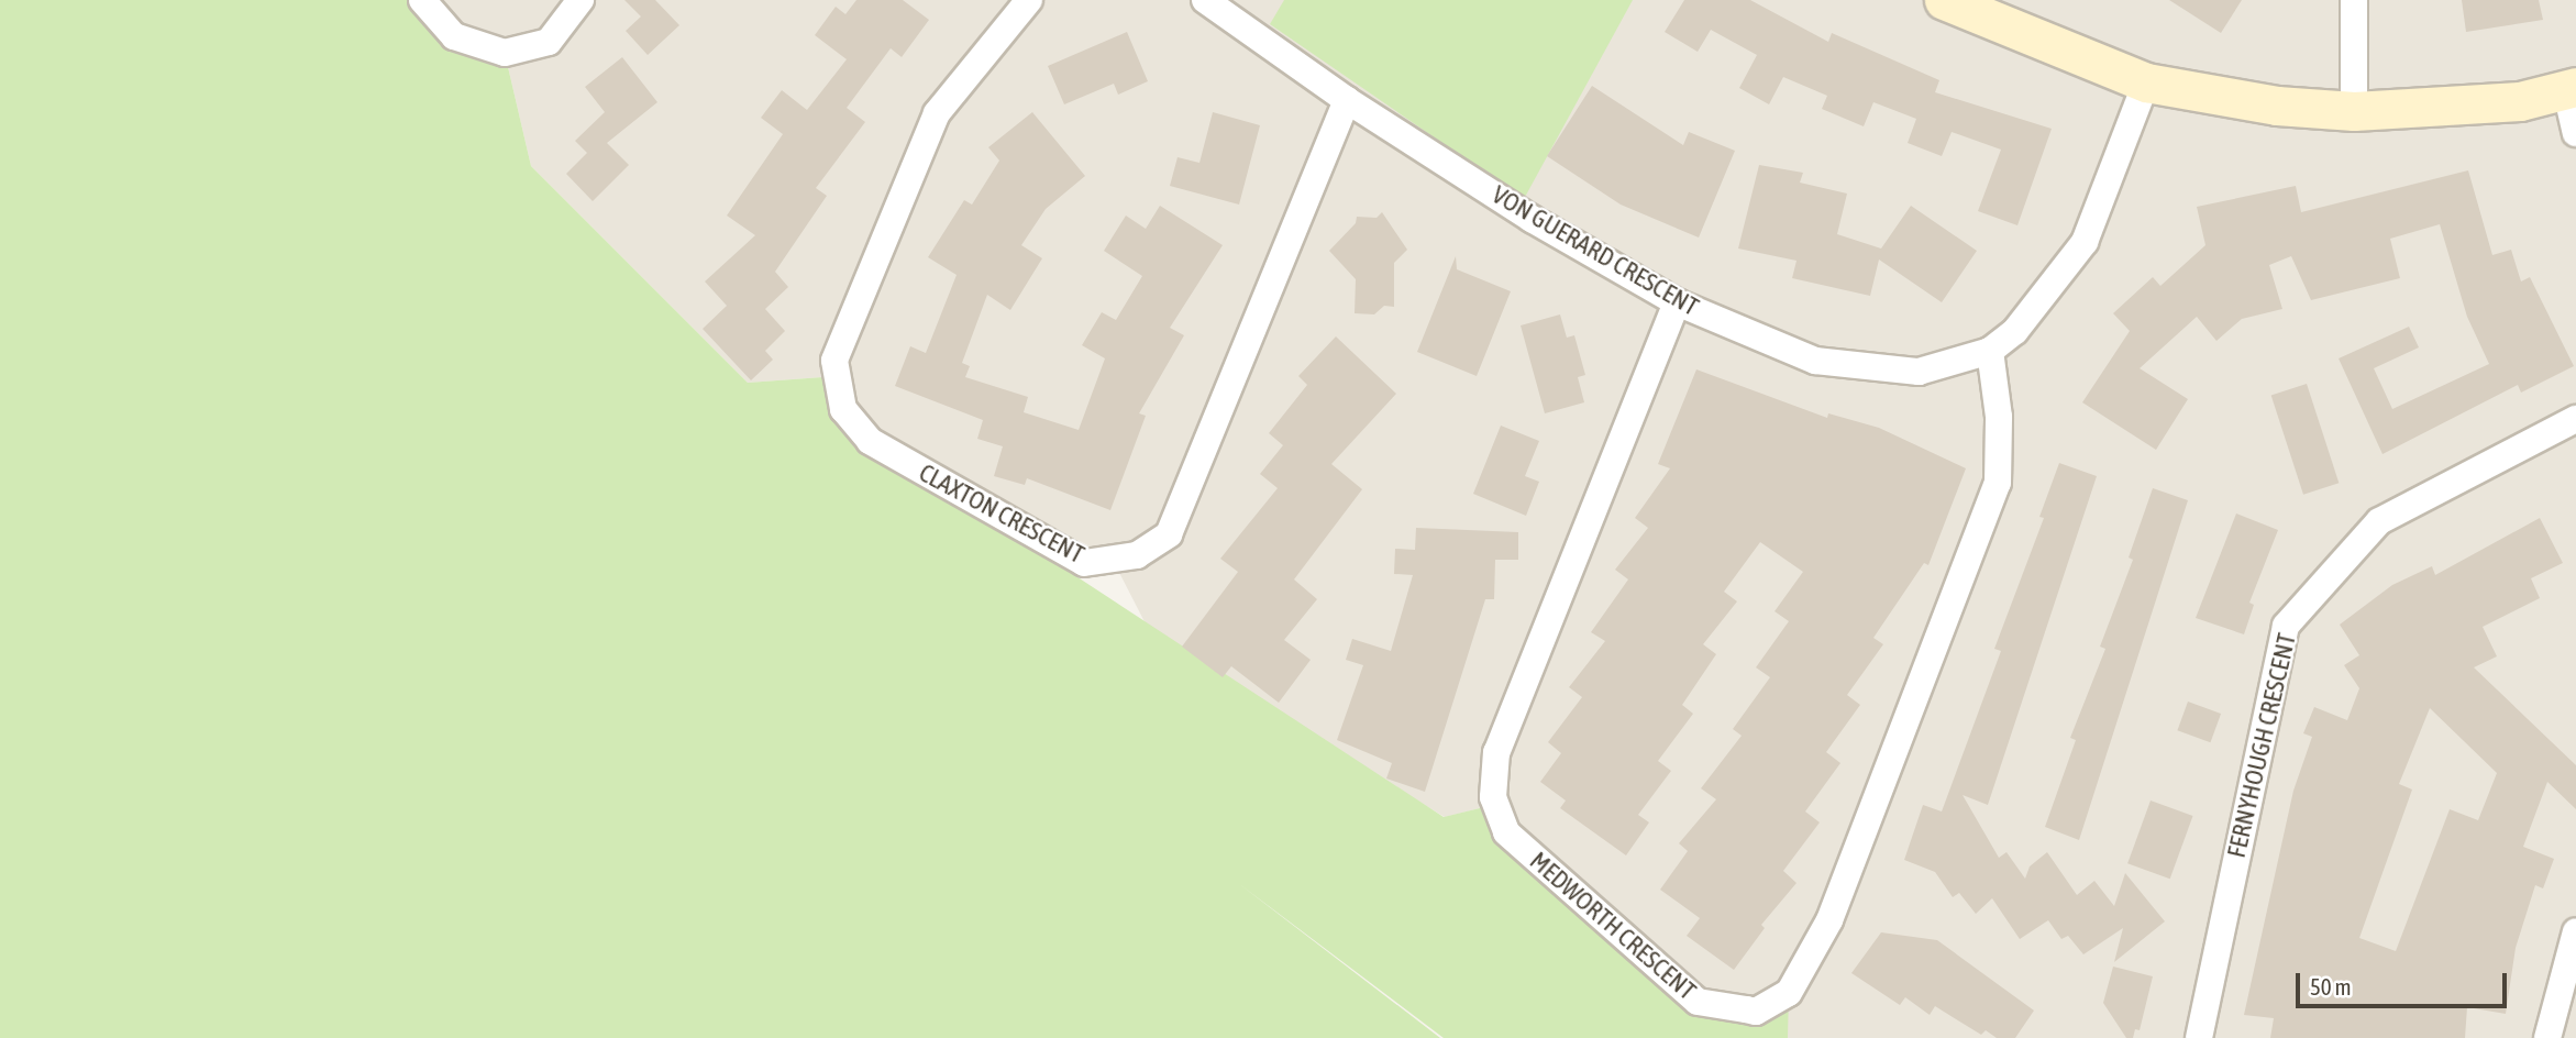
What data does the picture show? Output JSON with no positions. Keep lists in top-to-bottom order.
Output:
{
  "streets": {
    "street": [
      "VON GUERARD CRESCENT",
      "CLAXTON CRESCENT",
      "FERNYHOUGH CRESCENT",
      "MEDWORTH CRESCENT"
    ]
  },
  "crossings": [
    ["VON GUERARD CRESCENT", "CLAXTON CRESCENT"],
    ["VON GUERARD CRESCENT", "MEDWORTH CRESCENT"]
  ],
  "scale_bar": "50 m"
}
